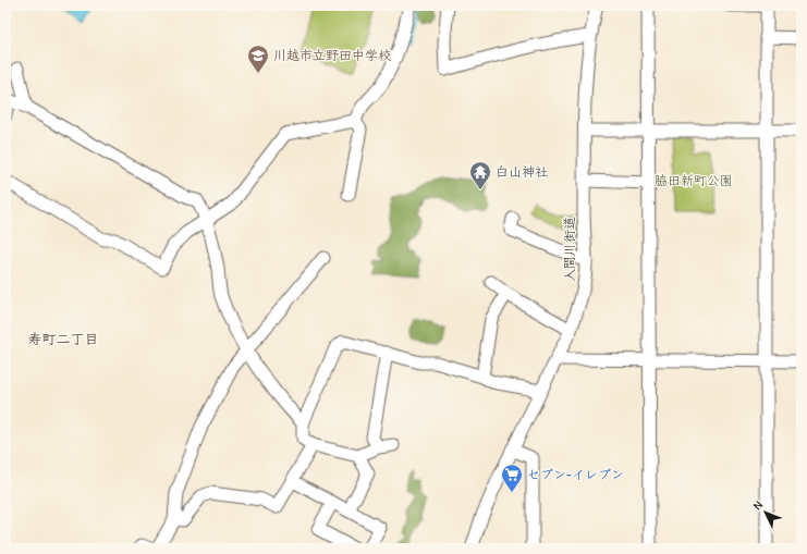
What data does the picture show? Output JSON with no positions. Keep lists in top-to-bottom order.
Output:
{
  "streets": {
    "street": ["入間川街道"]
  },
  "districts": ["寿町二丁目"],
  "parks": ["脇田新町公園"],
  "places": {
    "school or university": ["川越市立野田中学校"],
    "temple": ["白山神社"],
    "supermarket": ["セブン-イレブン"]
  },
  "north": "top left"
}
